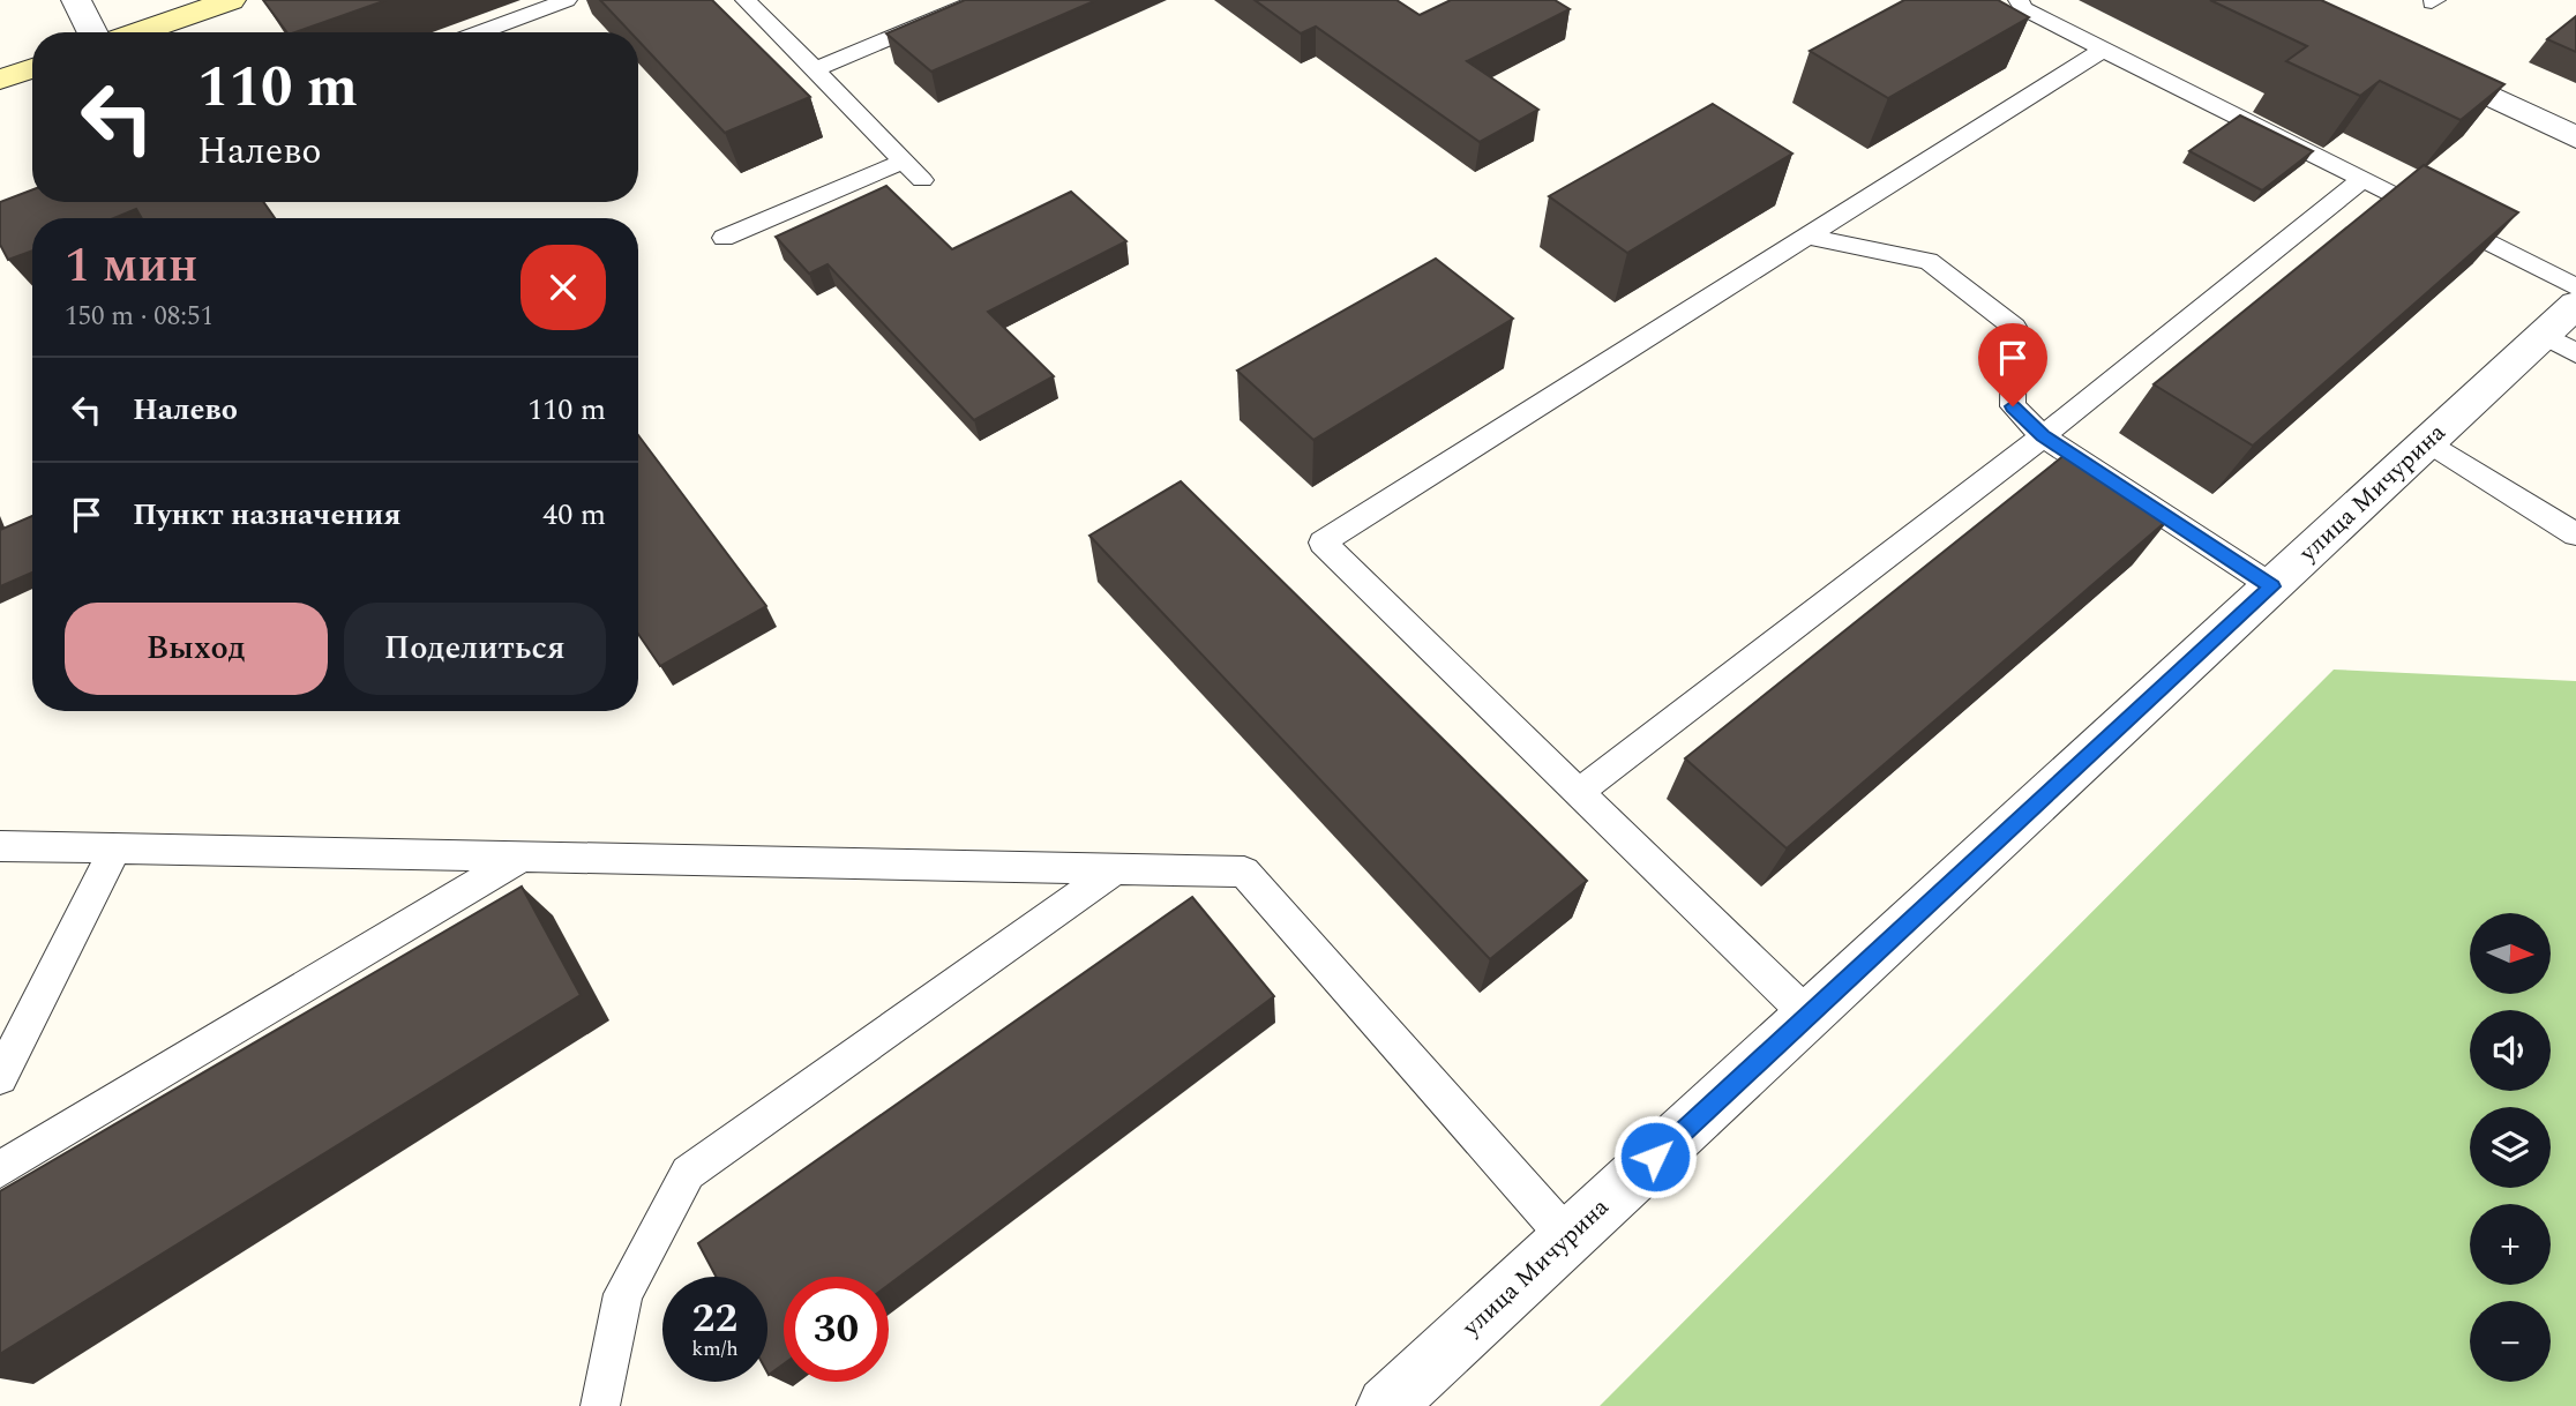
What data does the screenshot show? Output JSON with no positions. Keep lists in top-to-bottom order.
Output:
{
  "streets": {
    "street": ["улица Мичурина"]
  },
  "north": "right",
  "page": {
    "turn": ["110 m", "Налево"],
    "heading": ["1 мин", "150 m · 08:51"],
    "list": [
      {
        "name": "Налево",
        "value": "110 m"
      },
      {
        "name": "Пункт назначения",
        "value": "40 m"
      }
    ],
    "buttons": ["Выход", "Поделиться"],
    "map_buttons": ["+", "−"],
    "speed": "22 km/h",
    "limit": "30"
  }
}
